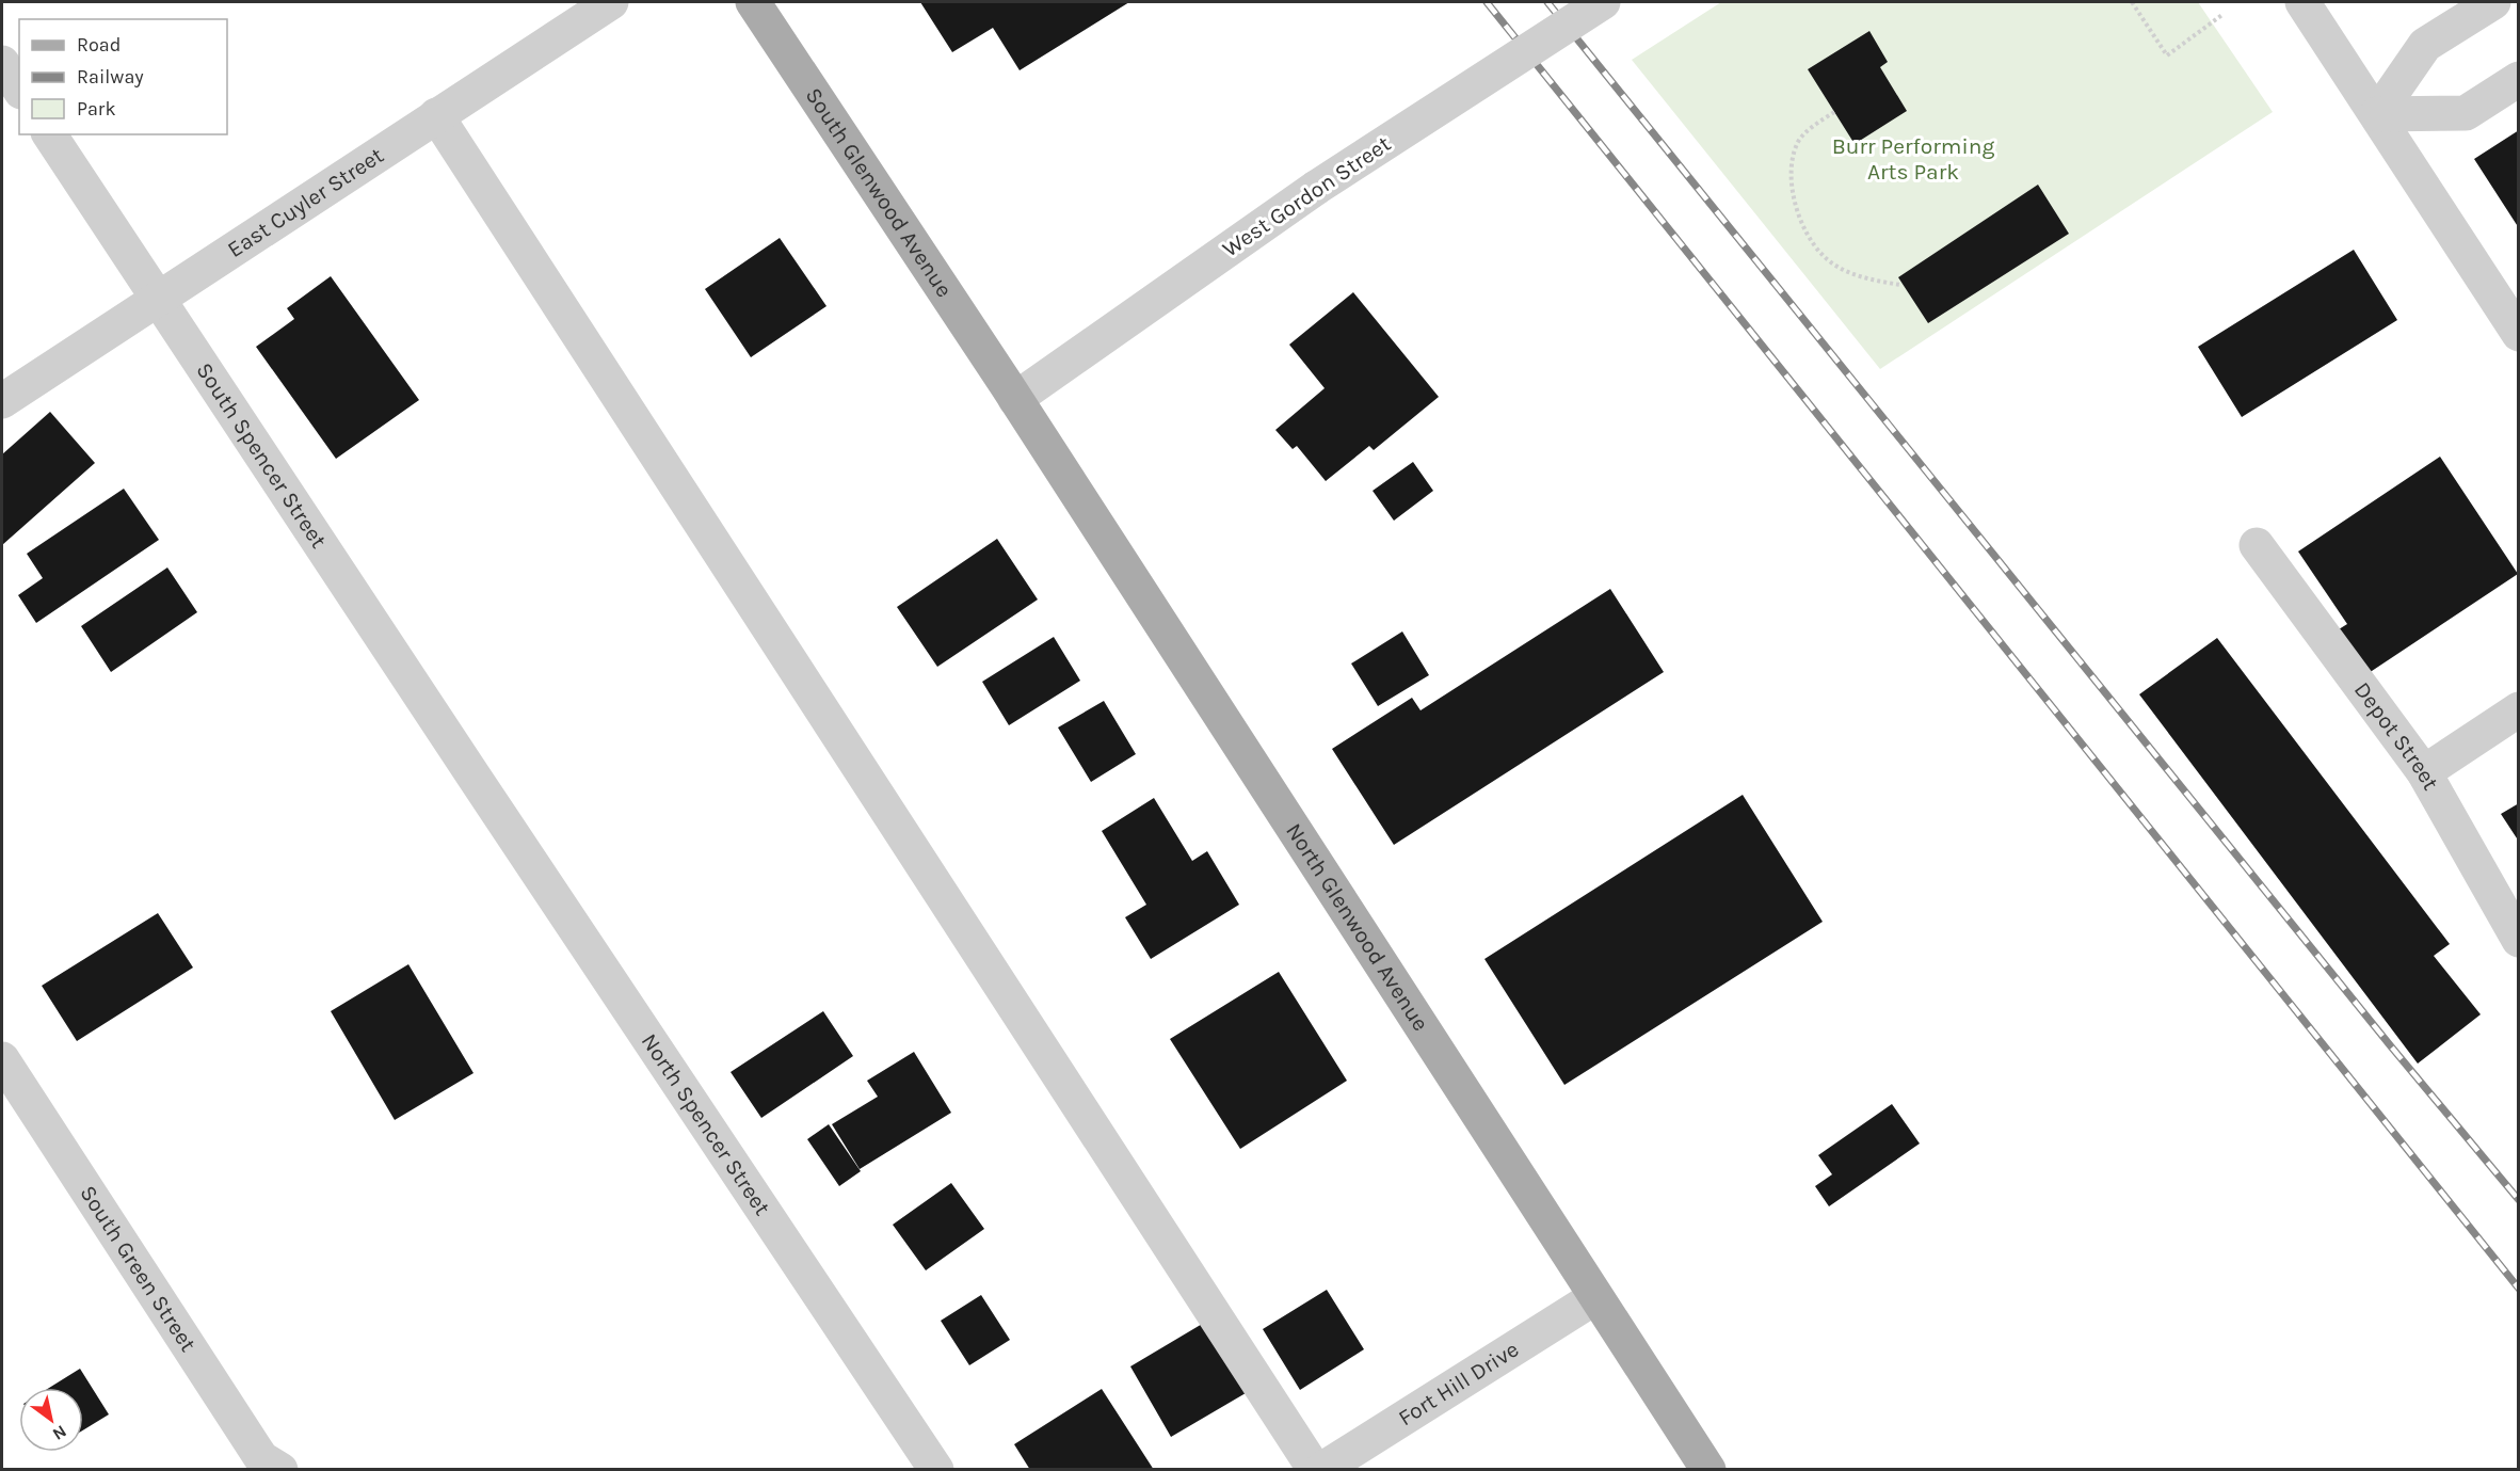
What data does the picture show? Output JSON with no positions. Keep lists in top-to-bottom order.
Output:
{
  "streets": {
    "main road": ["South Glenwood Avenue", "North Glenwood Avenue"],
    "street": [
      "West Gordon Street",
      "East Cuyler Street",
      "South Spencer Street",
      "Depot Street",
      "North Spencer Street",
      "South Green Street",
      "Fort Hill Drive"
    ]
  },
  "crossings": [
    ["South Glenwood Avenue", "West Gordon Street"],
    ["South Glenwood Avenue", "North Glenwood Avenue"],
    ["West Gordon Street", "North Glenwood Avenue"],
    ["East Cuyler Street", "South Spencer Street"],
    ["South Spencer Street", "North Spencer Street"],
    ["North Glenwood Avenue", "Fort Hill Drive"]
  ],
  "parks": ["Burr Performing Arts Park"],
  "legend": ["Road", "Railway", "Park"],
  "north": "bottom right"
}
